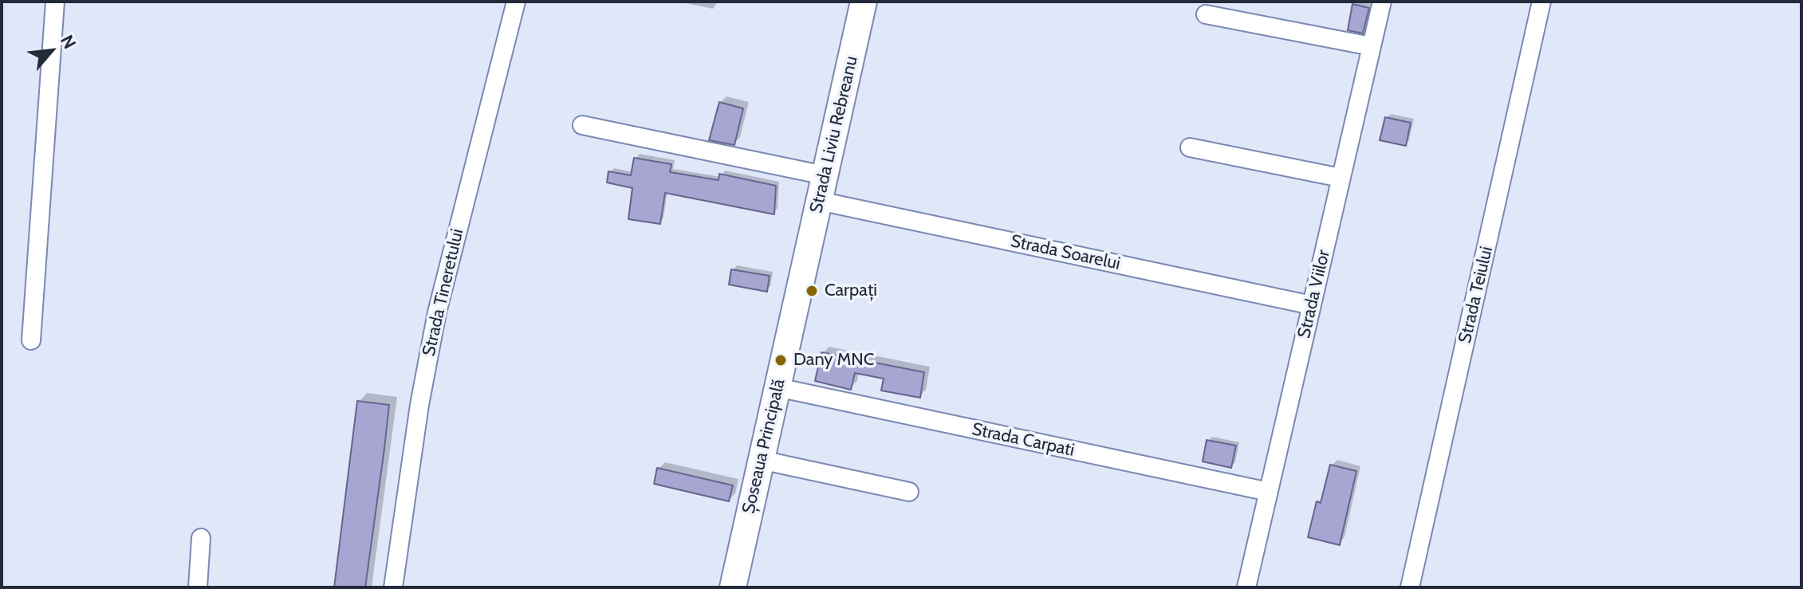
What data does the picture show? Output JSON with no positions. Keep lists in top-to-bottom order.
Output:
{
  "streets": {
    "main road": ["Strada Liviu Rebreanu", "Șoseaua Principală"],
    "street": [
      "Strada Soarelui",
      "Strada Tineretului",
      "Strada Viilor",
      "Strada Teiului",
      "Strada Carpati"
    ]
  },
  "crossings": [
    ["Strada Liviu Rebreanu", "Strada Soarelui"],
    ["Strada Liviu Rebreanu", "Șoseaua Principală"],
    ["Strada Soarelui", "Strada Viilor"],
    ["Strada Viilor", "Strada Carpati"],
    ["Strada Carpati", "Șoseaua Principală"]
  ],
  "places": ["Carpați", "Dany MNC"],
  "north": "top right"
}
